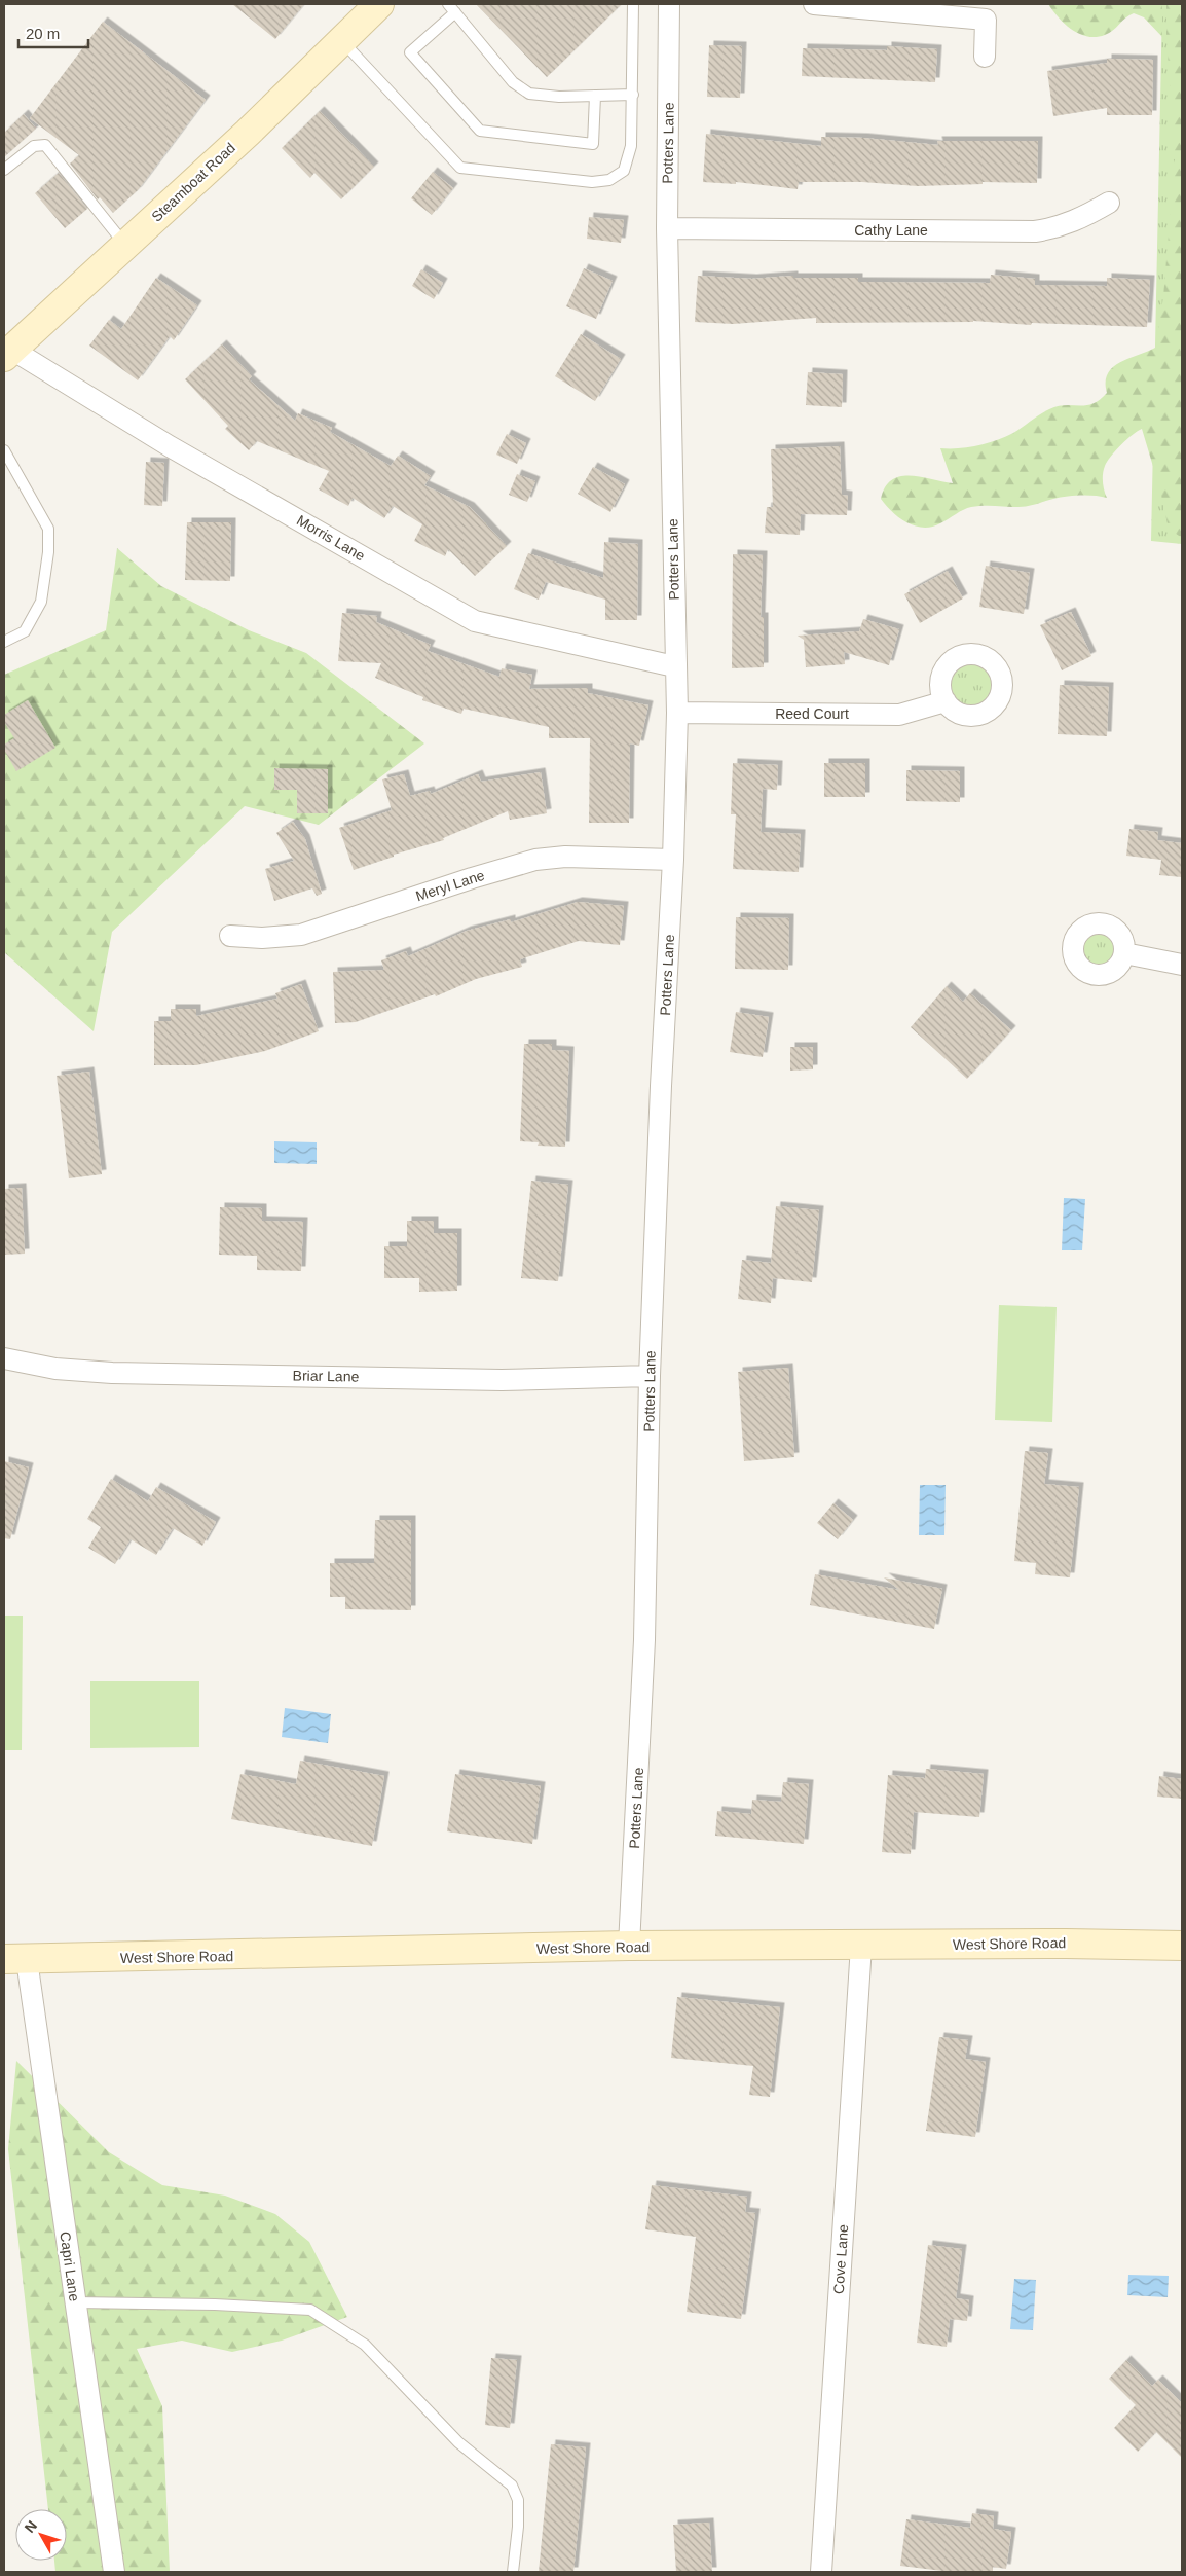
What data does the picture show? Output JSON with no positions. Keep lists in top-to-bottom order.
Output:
{
  "streets": {
    "main road": ["Steamboat Road", "West Shore Road"],
    "street": [
      "Potters Lane",
      "Cathy Lane",
      "Morris Lane",
      "Reed Court",
      "Meryl Lane",
      "Briar Lane",
      "Cove Lane",
      "Capri Lane"
    ]
  },
  "crossings": [
    ["Potters Lane", "Cathy Lane"],
    ["Potters Lane", "Morris Lane"],
    ["Potters Lane", "Reed Court"],
    ["Potters Lane", "Meryl Lane"],
    ["Potters Lane", "Briar Lane"],
    ["Potters Lane", "West Shore Road"],
    ["Steamboat Road", "Morris Lane"],
    ["West Shore Road", "Cove Lane"],
    ["West Shore Road", "Capri Lane"]
  ],
  "scale_bar": "20 m",
  "north": "top left"
}
